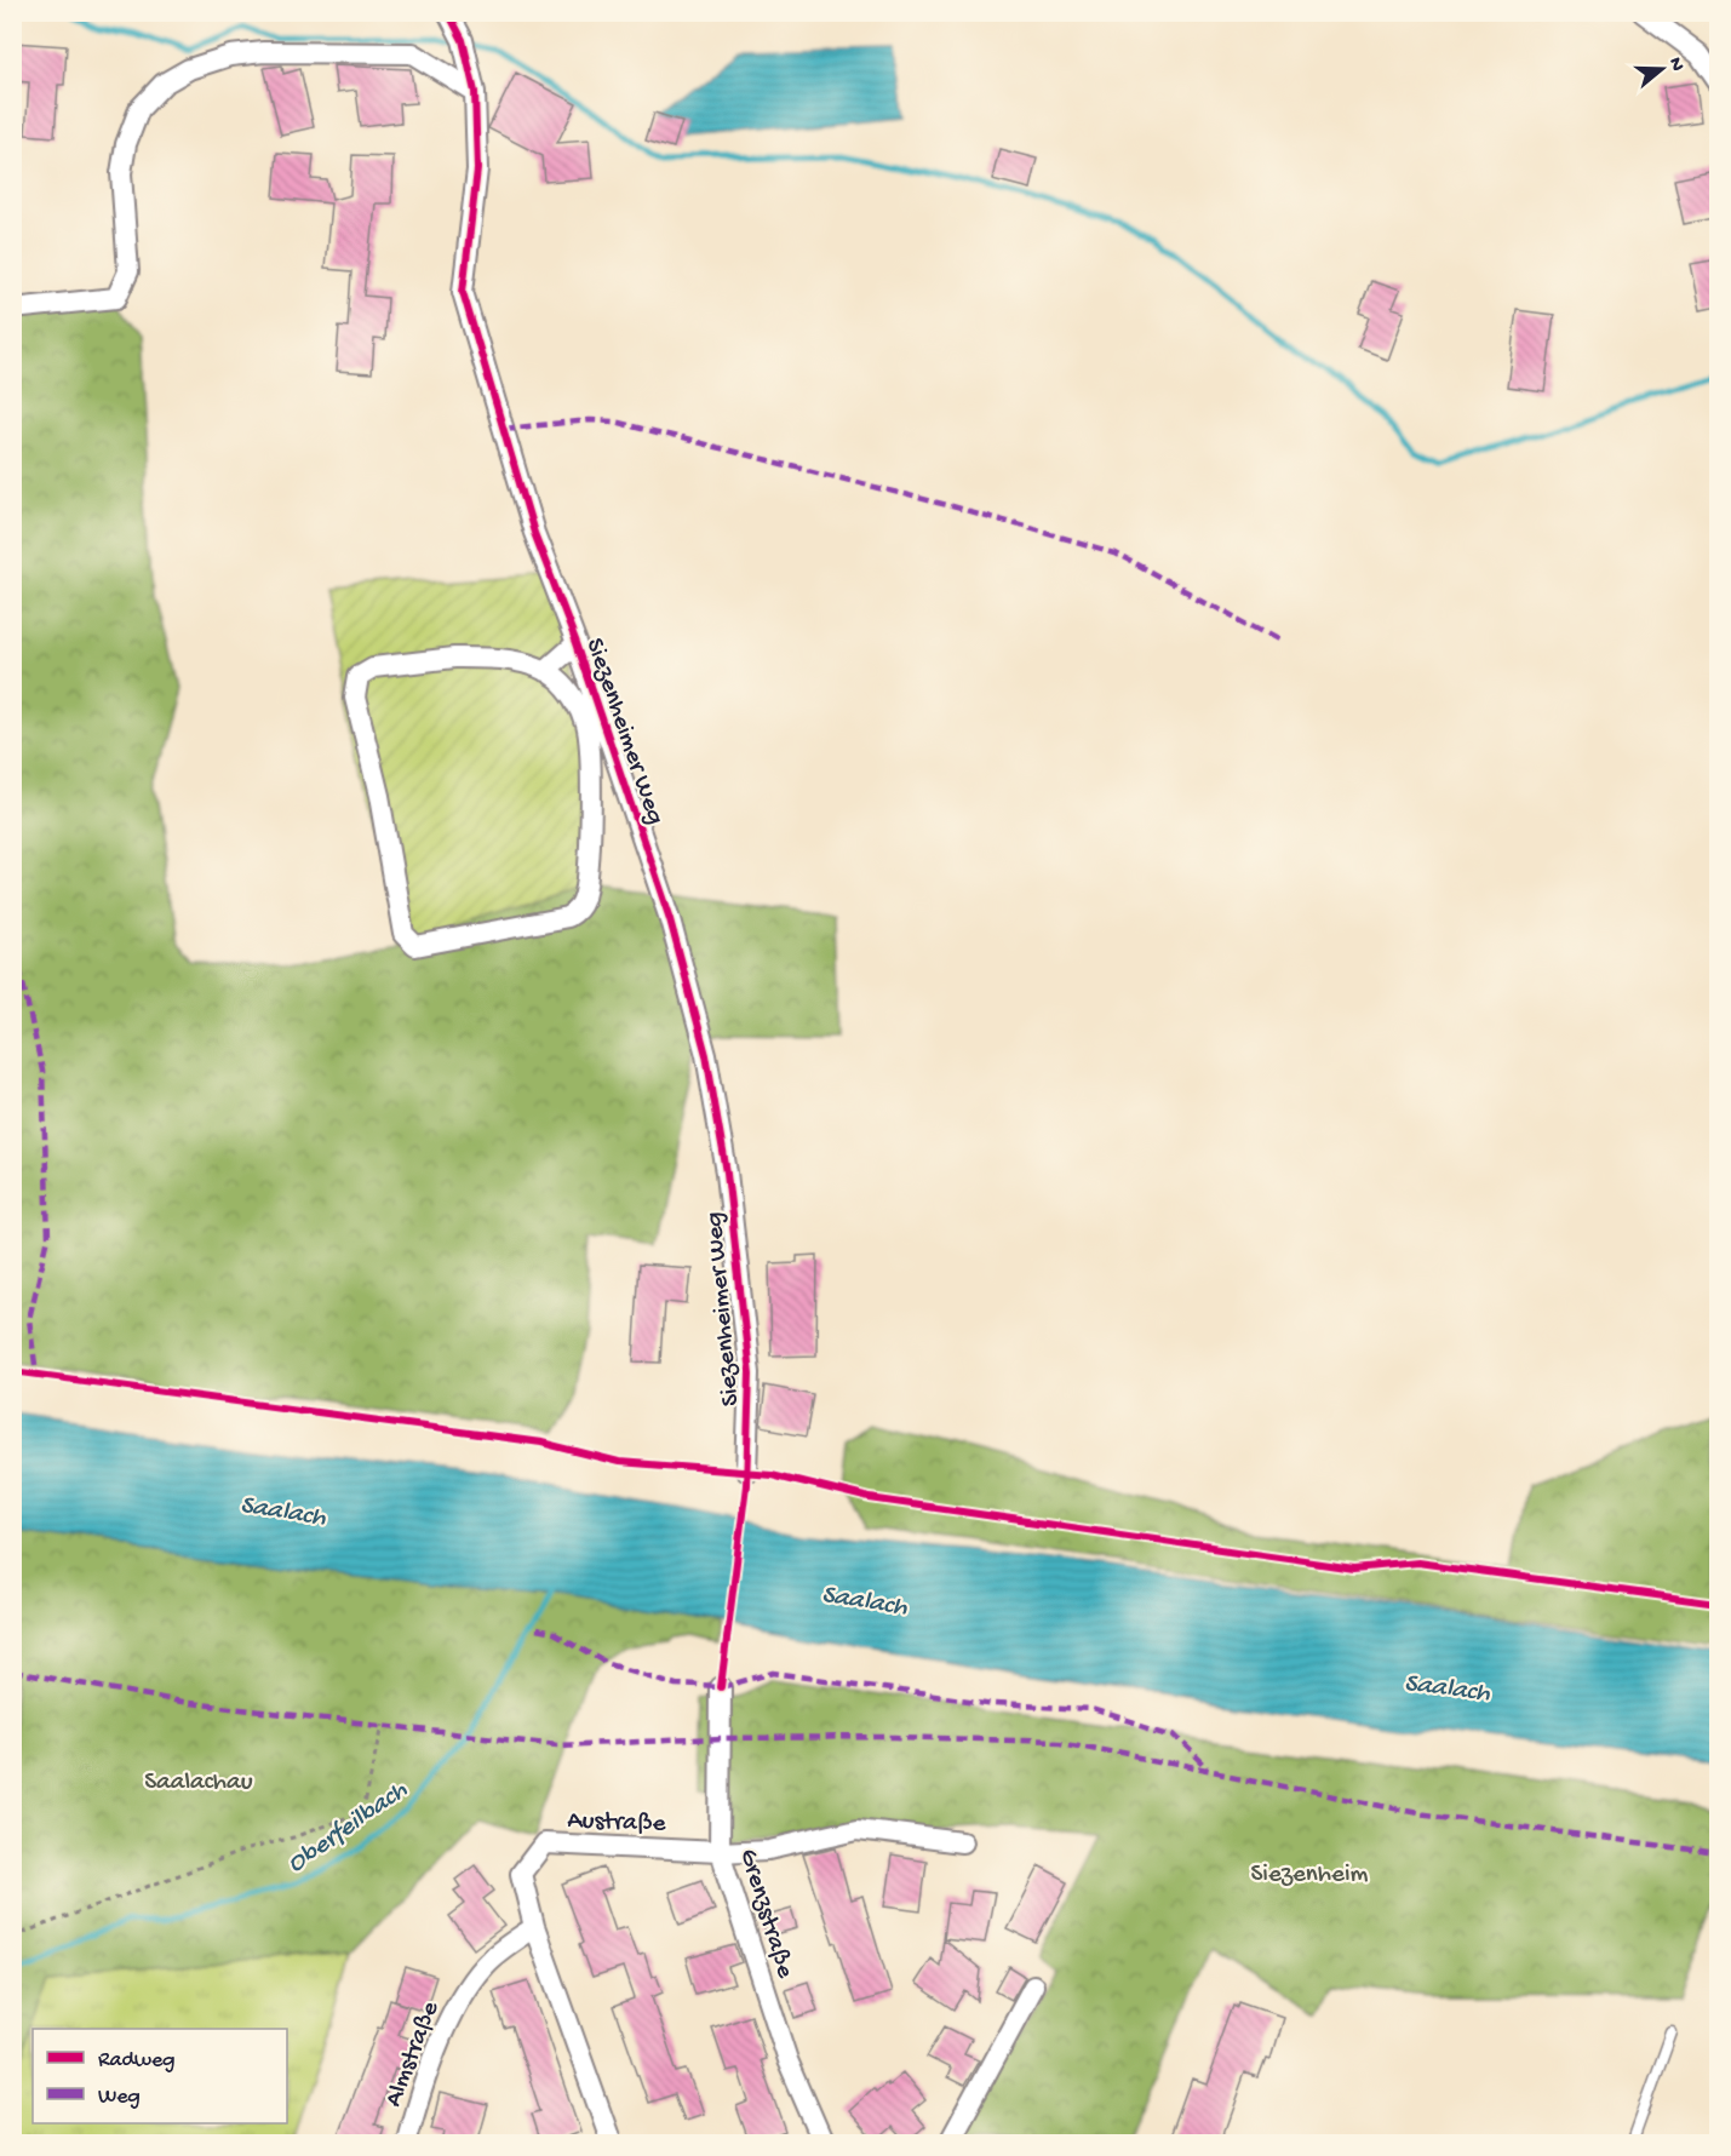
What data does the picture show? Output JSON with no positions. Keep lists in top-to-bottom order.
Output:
{
  "streets": {
    "street": [
      "Siezenheimer Weg",
      "Austraße",
      "Grenzstraße",
      "Almstraße"
    ]
  },
  "crossings": [
    ["Austraße", "Grenzstraße"],
    ["Austraße", "Almstraße"]
  ],
  "water": ["Saalach", "Oberfeilbach"],
  "parks": ["Saalachau", "Siezenheim"],
  "legend": ["Radweg", "Weg"],
  "north": "right"
}
